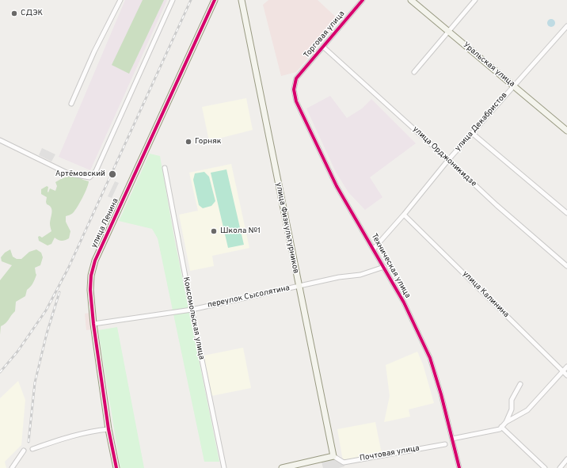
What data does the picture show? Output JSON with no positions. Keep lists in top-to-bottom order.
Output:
{
  "streets": {
    "street": [
      "Торговая улица",
      "Уральская улица",
      "улица Декабристов",
      "улица Орджоникидзе",
      "улица Ленина",
      "улица Физкультурников",
      "Техническая улица",
      "улица Калинина",
      "переулок Сысолятина",
      "Комсомольская улица",
      "Почтовая улица"
    ]
  },
  "crossings": [
    ["Торговая улица", "улица Орджоникидзе"],
    ["Торговая улица", "Техническая улица"],
    ["Уральская улица", "улица Декабристов"],
    ["улица Декабристов", "улица Орджоникидзе"],
    ["улица Декабристов", "Техническая улица"],
    ["улица Декабристов", "улица Калинина"],
    ["улица Ленина", "переулок Сысолятина"],
    ["улица Физкультурников", "переулок Сысолятина"],
    ["улица Физкультурников", "Почтовая улица"],
    ["Техническая улица", "переулок Сысолятина"],
    ["переулок Сысолятина", "Комсомольская улица"]
  ],
  "places": [
    "СДЭК",
    "Горняк",
    "Артёмовский",
    "Школа №1"
  ]
}
